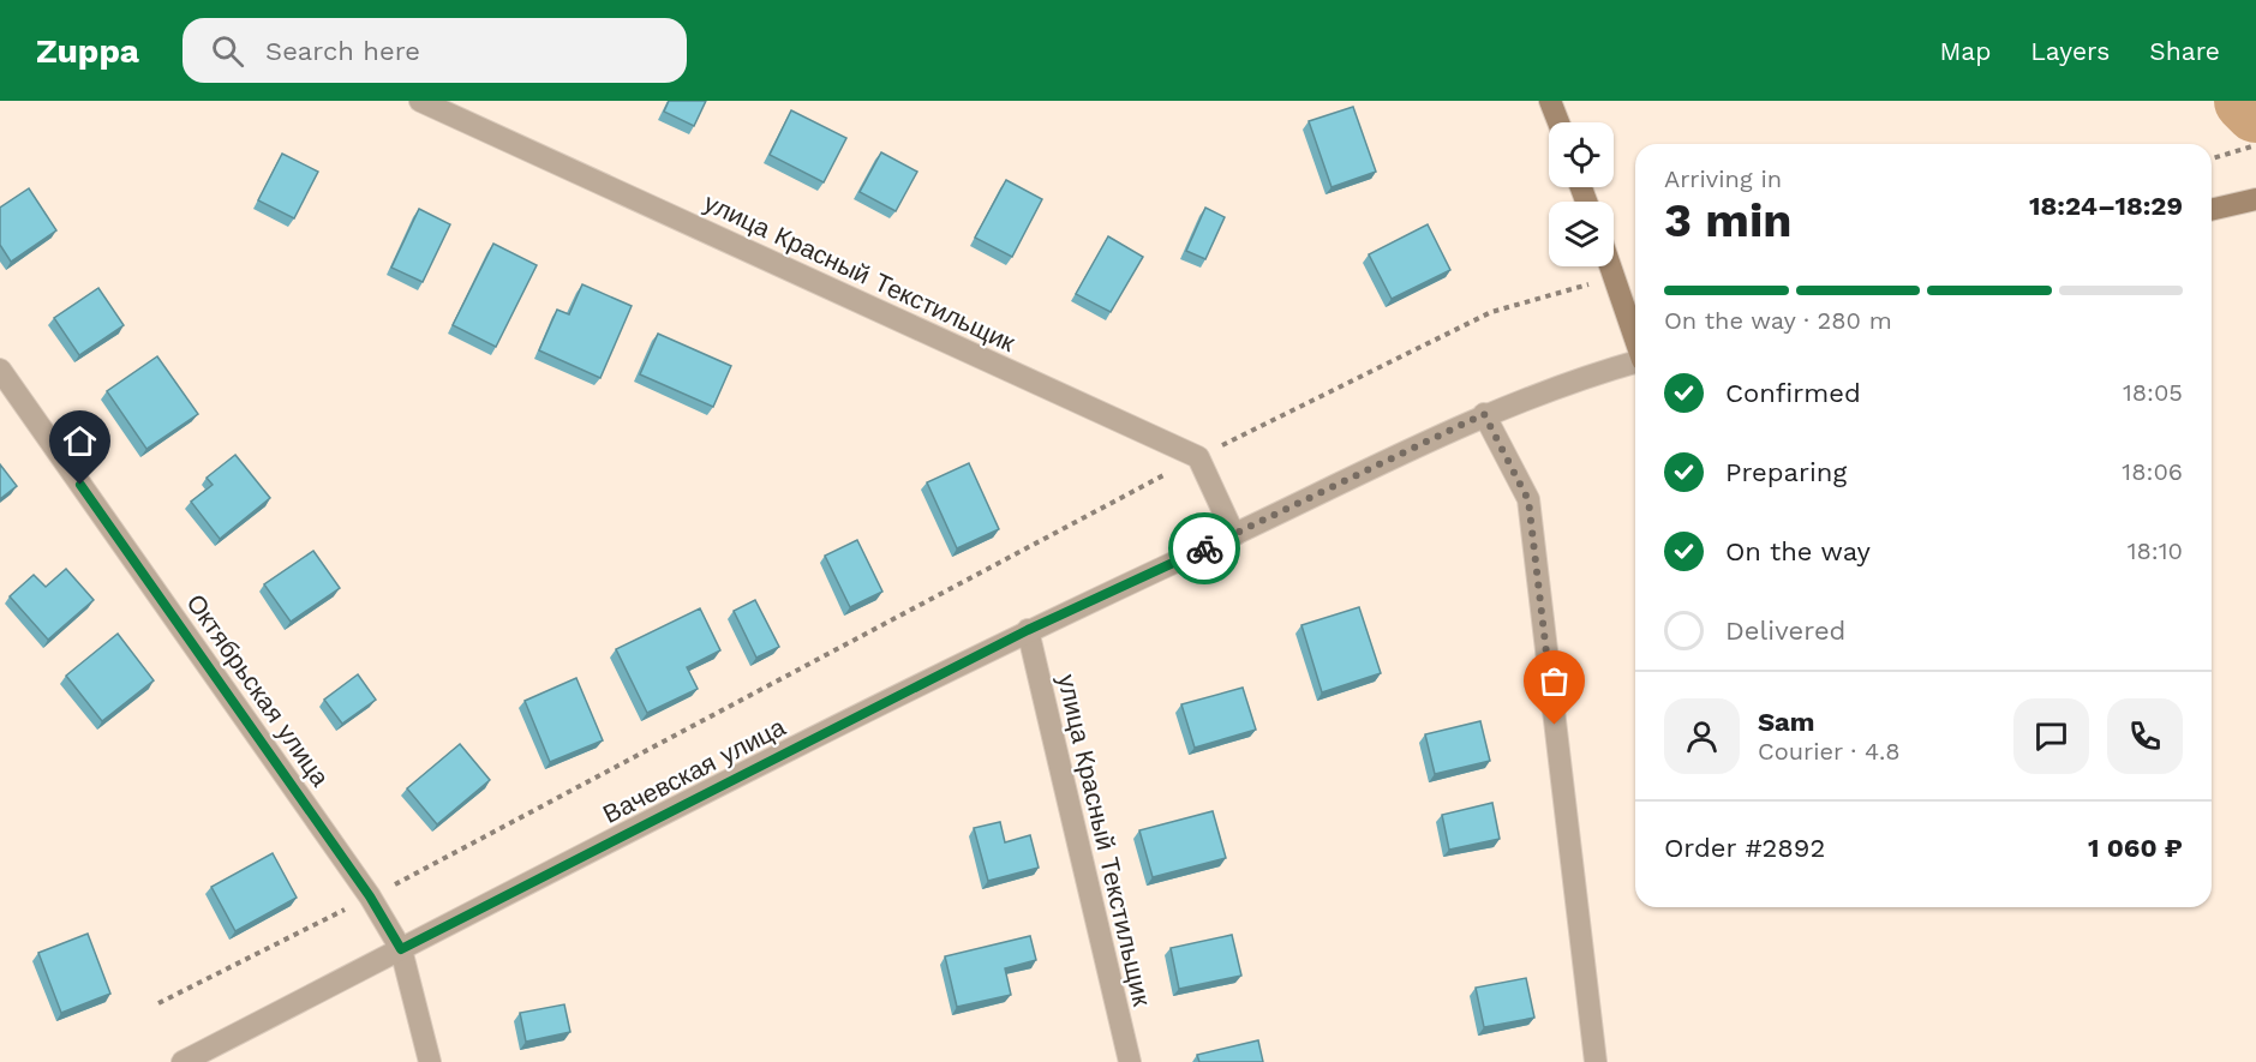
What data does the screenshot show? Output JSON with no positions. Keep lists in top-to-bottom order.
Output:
{
  "streets": {
    "street": ["улица Красный Текстильщик", "Октябрьская улица", "Вачевская улица"]
  },
  "crossings": [
    ["улица Красный Текстильщик", "Вачевская улица"],
    ["Октябрьская улица", "Вачевская улица"]
  ],
  "page": {
    "header": "Zuppa",
    "search": "Search here",
    "nav": ["Map", "Layers", "Share"],
    "heading": ["3 min", "Arriving in", "18:24–18:29"],
    "panel": [
      "Sam",
      "Courier · 4.8",
      "Order #2892",
      "1 060 ₽"
    ],
    "bar": "On the way · 280 m",
    "list": [
      ["Confirmed", "18:05"],
      ["Preparing", "18:06"],
      ["On the way", "18:10"],
      "Delivered"
    ]
  }
}
